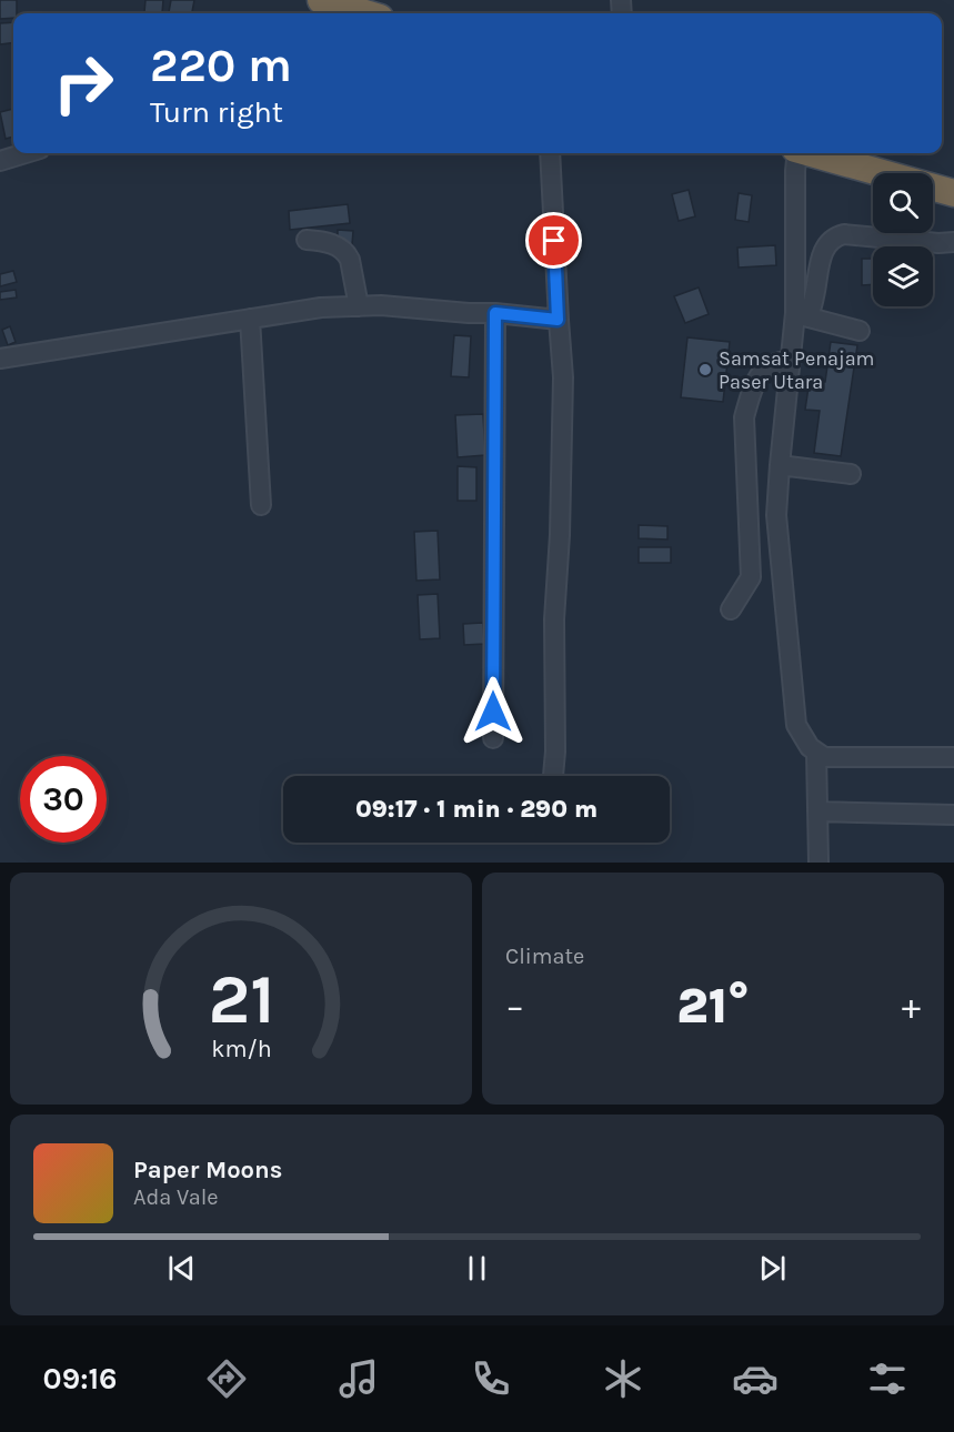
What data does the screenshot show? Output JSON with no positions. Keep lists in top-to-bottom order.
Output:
{
  "places": ["Samsat Penajam Paser Utara"],
  "page": {
    "turn": ["220 m", "Turn right"],
    "limit": "30",
    "trip": "09:17 · 1 min · 290 m",
    "tile": "Climate",
    "heat": ["−", "21°", "+"],
    "song": ["Paper Moons", "Ada Vale"],
    "tabs": "09:16",
    "gauge": ["21", "km/h"]
  }
}
